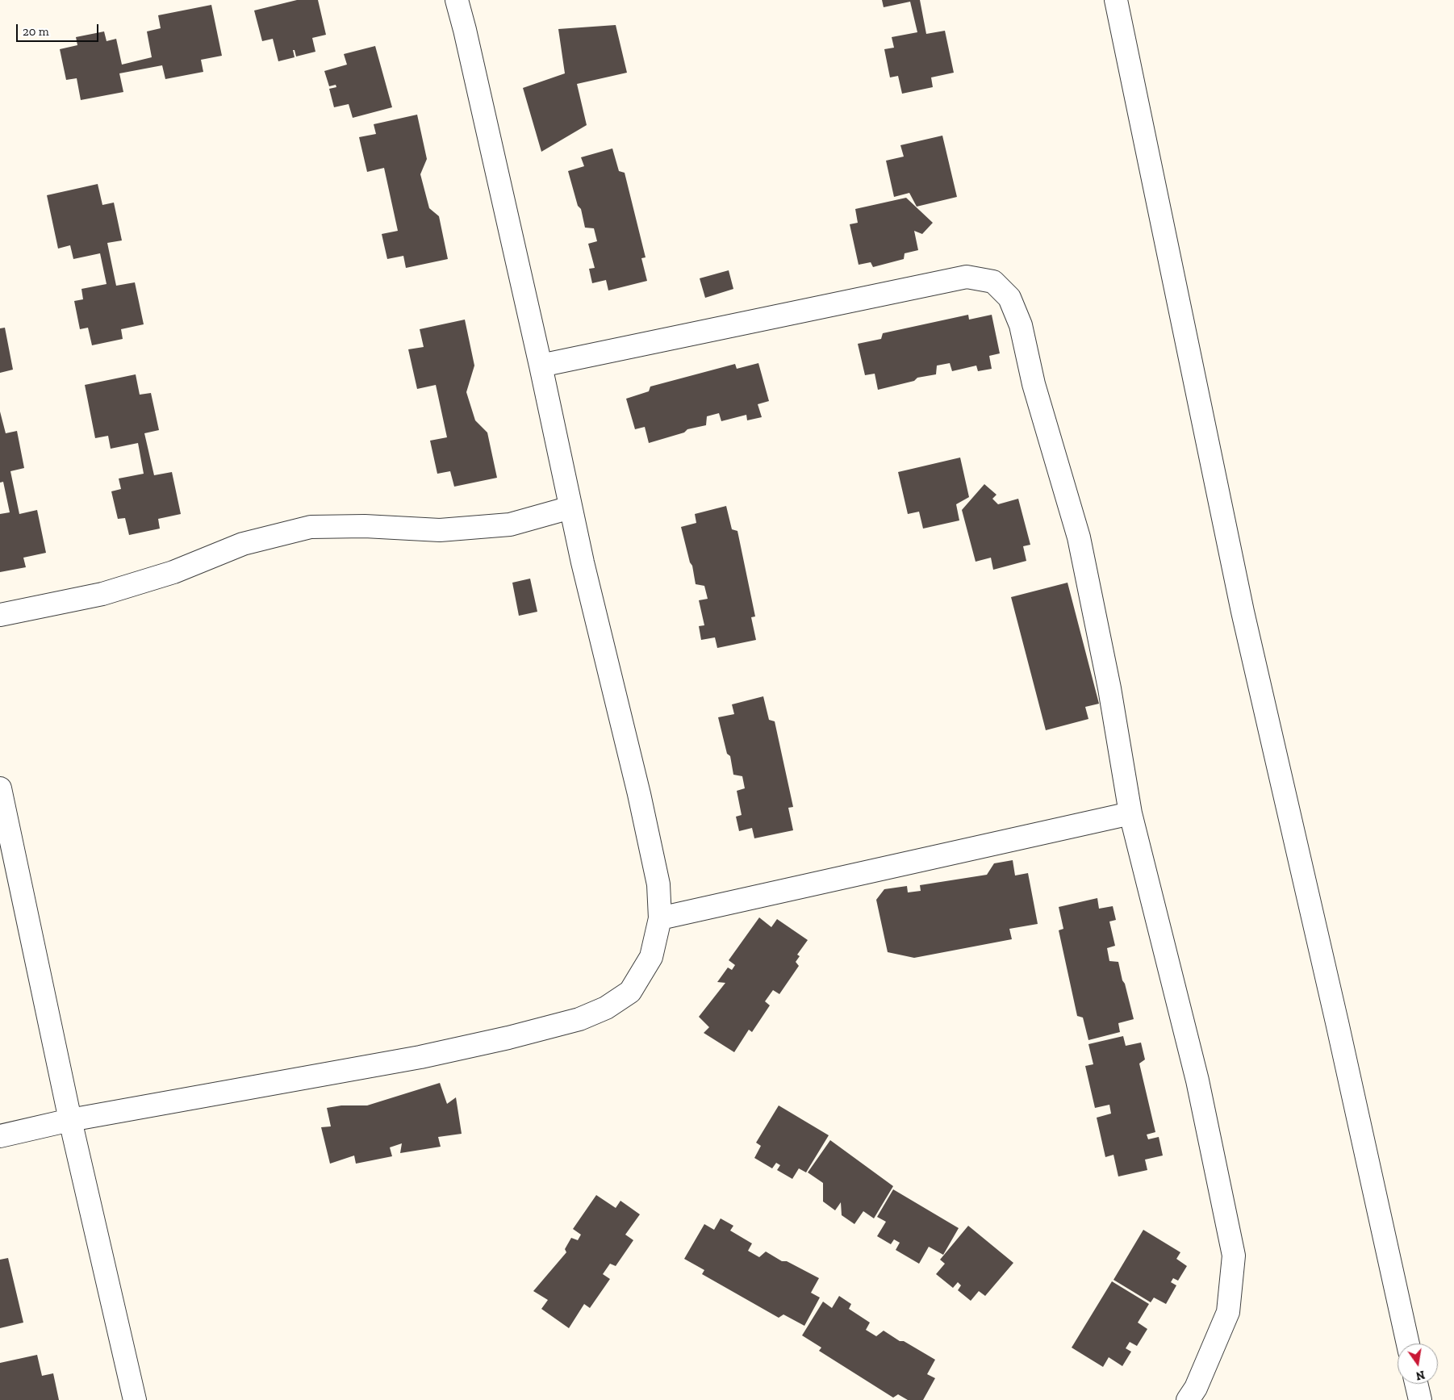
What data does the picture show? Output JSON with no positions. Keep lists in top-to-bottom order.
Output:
{
  "scale_bar": "20 m",
  "north": "bottom"
}
